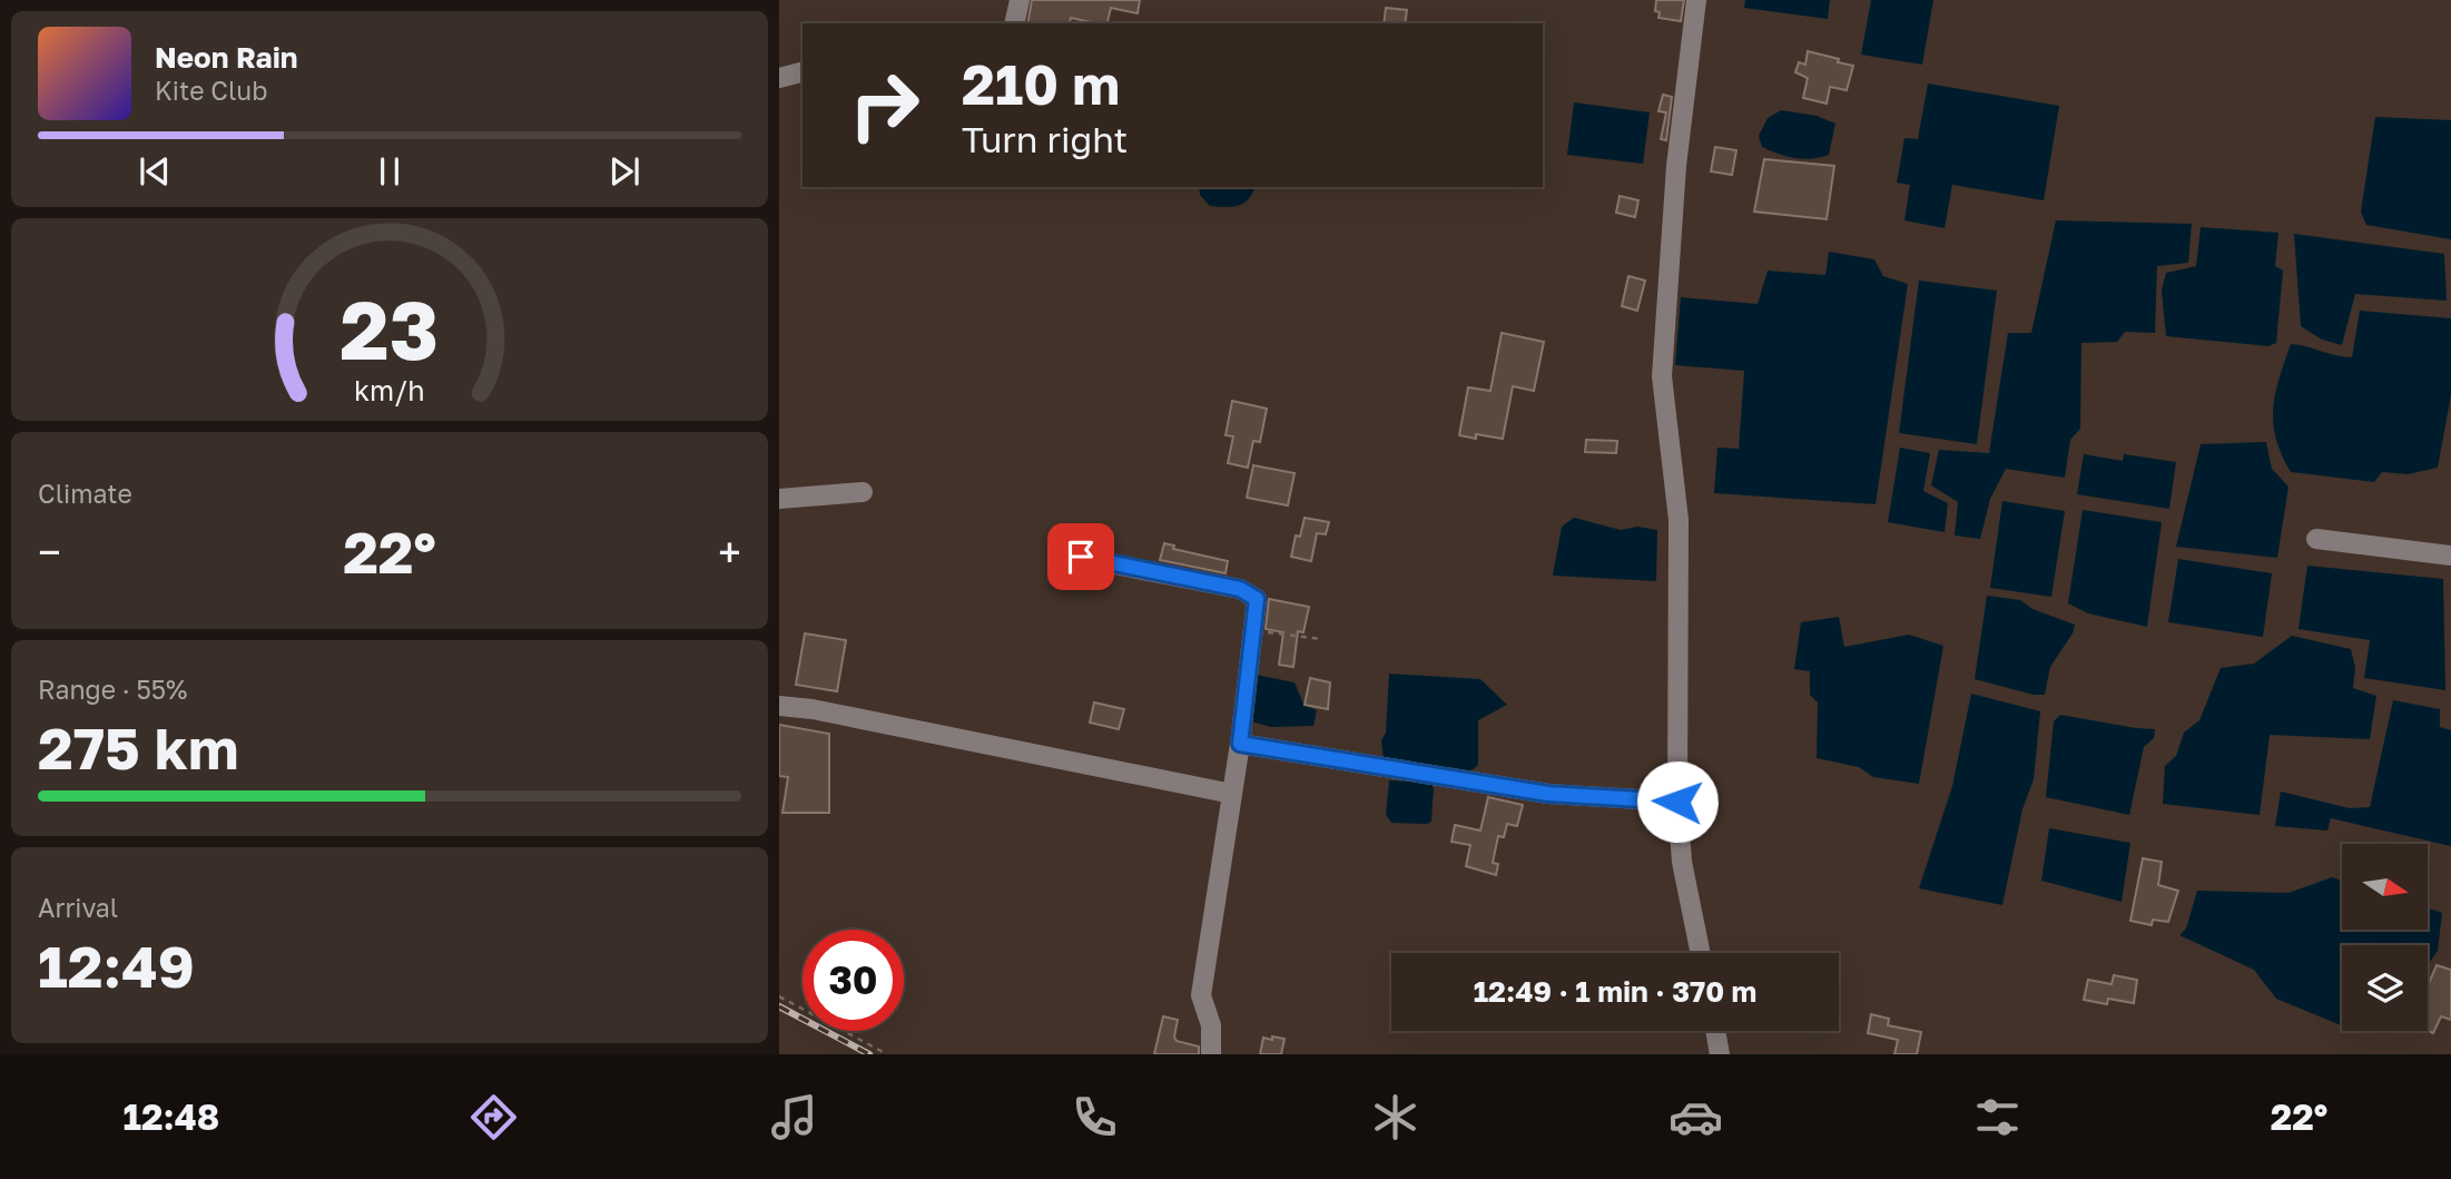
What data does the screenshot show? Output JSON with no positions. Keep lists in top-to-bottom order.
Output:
{
  "north": "right",
  "page": {
    "turn": ["210 m", "Turn right"],
    "song": ["Neon Rain", "Kite Club"],
    "tile": [
      "Climate",
      ["Range · 55%", "275 km"],
      ["Arrival", "12:49"]
    ],
    "heat": ["−", "22°", "+"],
    "limit": "30",
    "trip": "12:49 · 1 min · 370 m",
    "tabs": ["12:48", "22°"],
    "gauge": ["23", "km/h"]
  }
}
